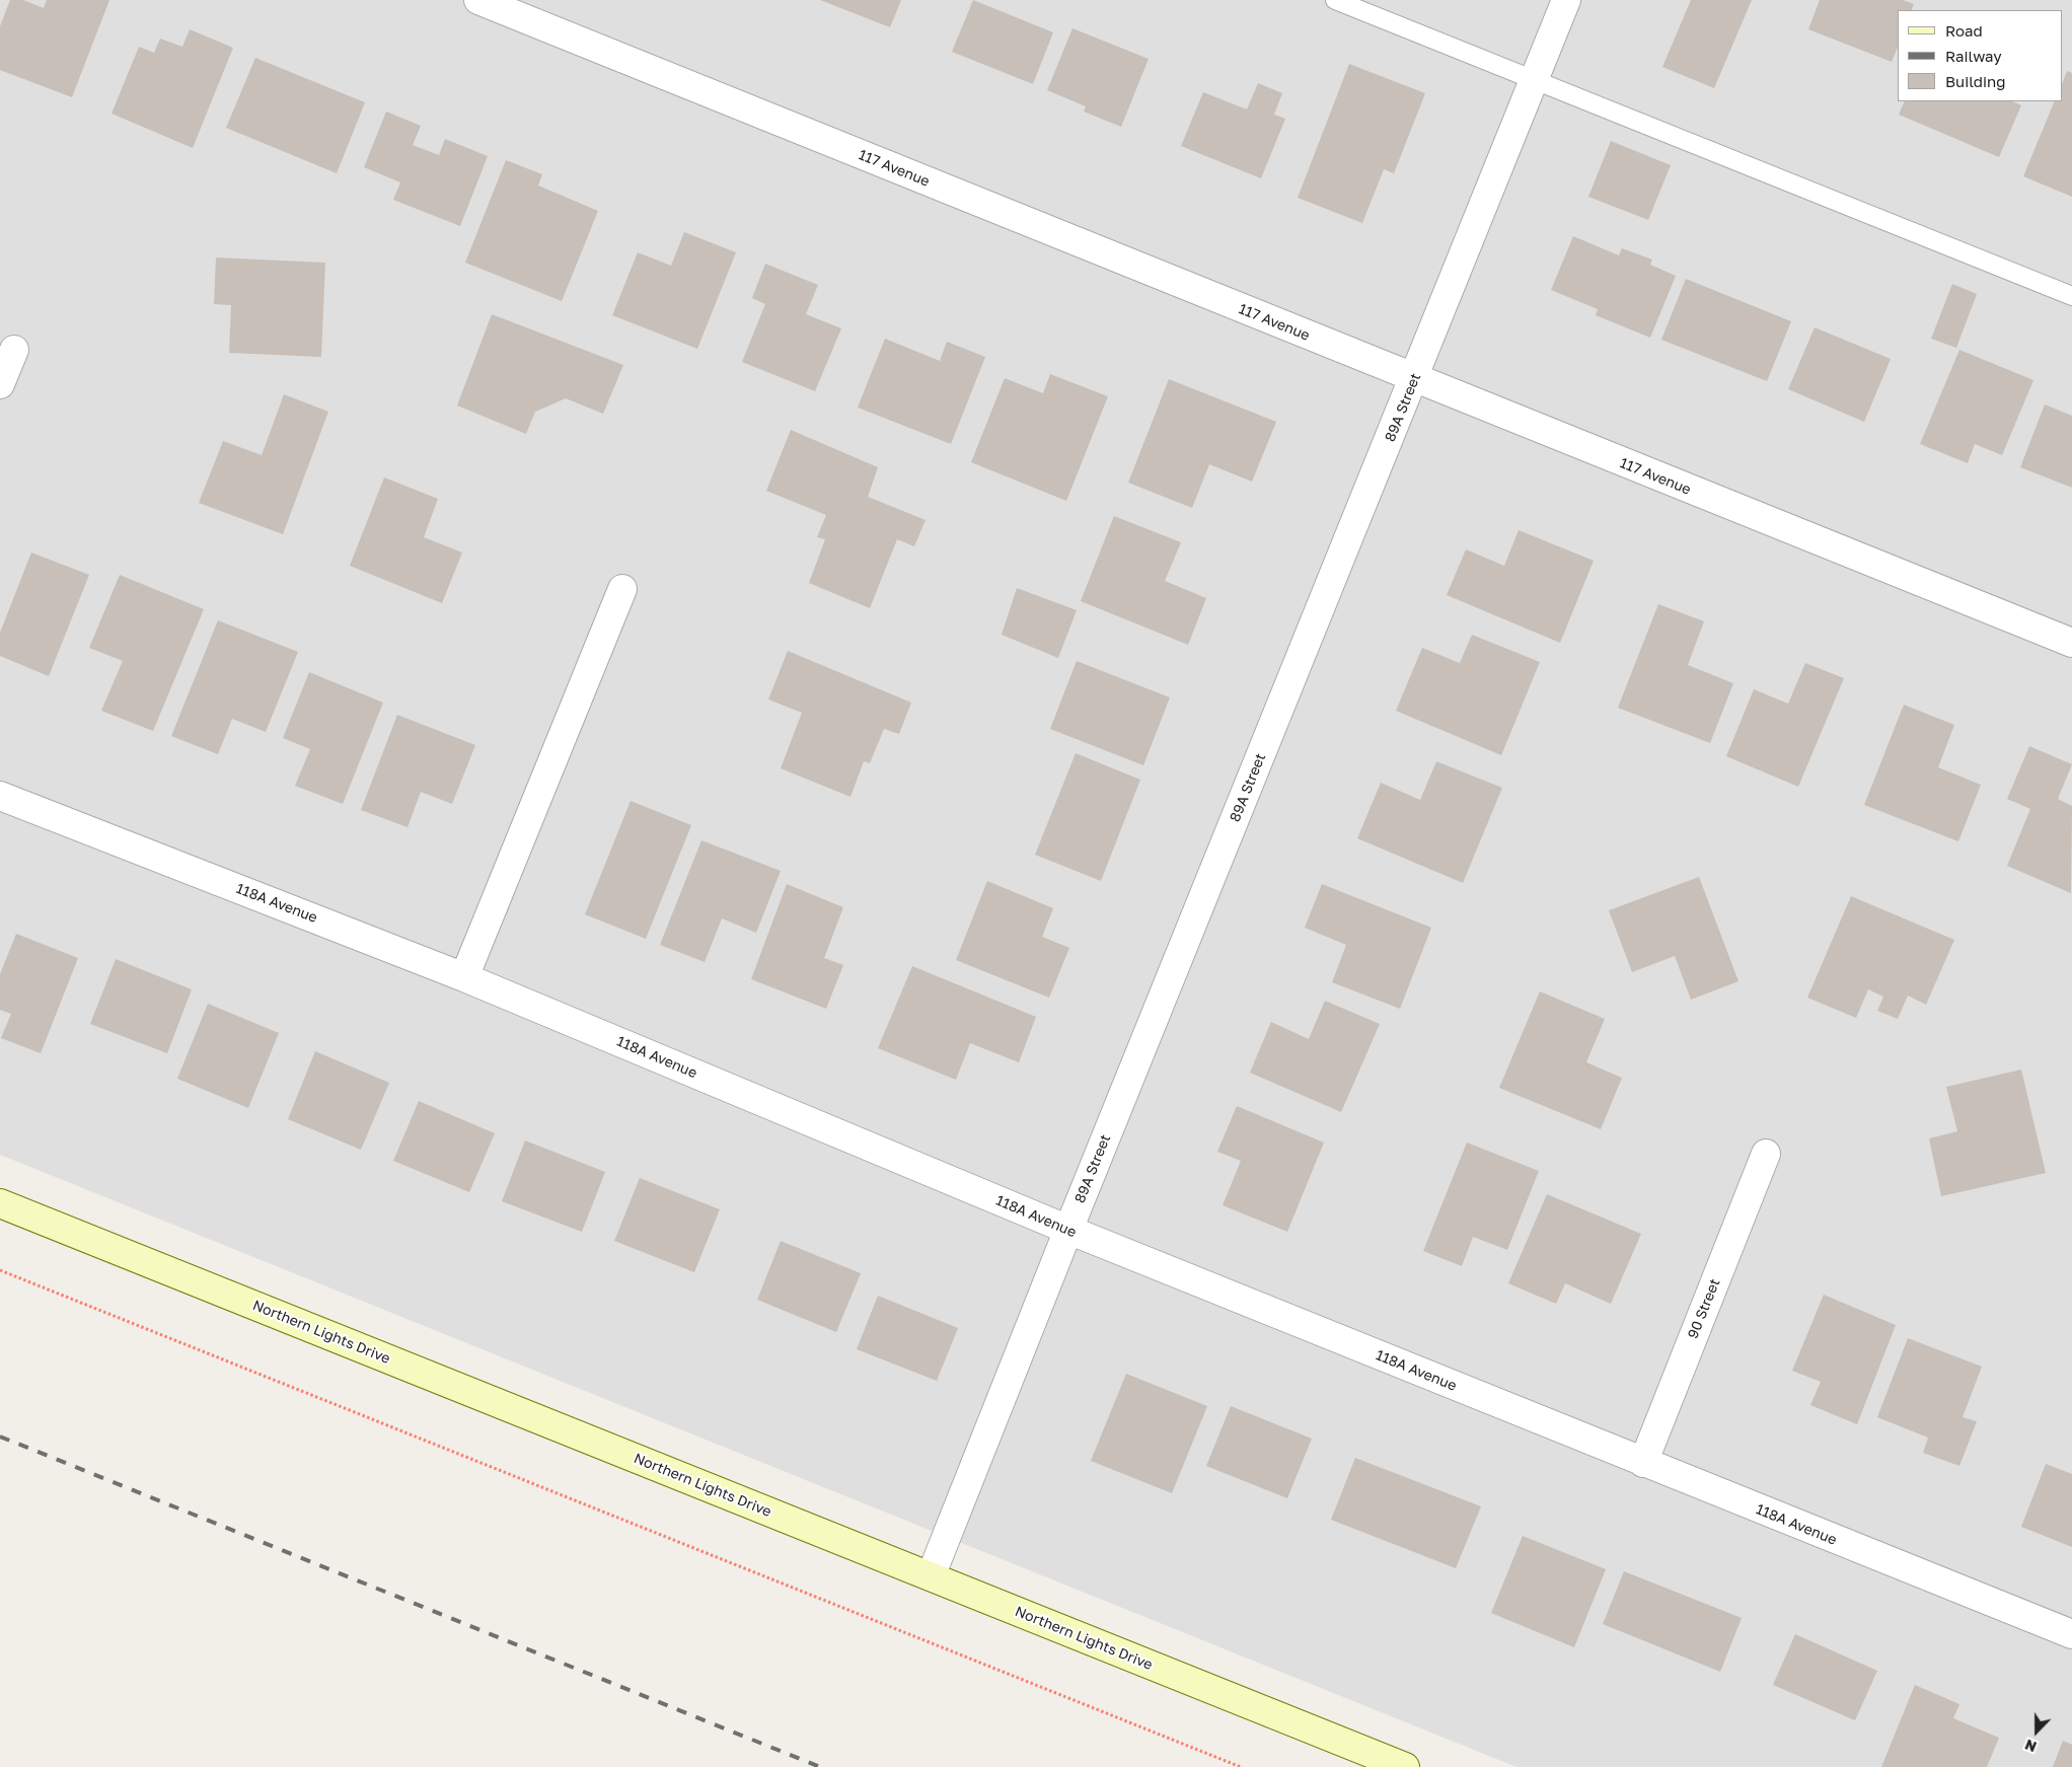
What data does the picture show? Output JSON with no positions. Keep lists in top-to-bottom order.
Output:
{
  "streets": {
    "main road": ["Northern Lights Drive"],
    "street": [
      "117 Avenue",
      "89A Street",
      "118A Avenue",
      "90 Street"
    ]
  },
  "crossings": [
    ["117 Avenue", "89A Street"],
    ["89A Street", "118A Avenue"],
    ["89A Street", "Northern Lights Drive"],
    ["118A Avenue", "90 Street"]
  ],
  "legend": ["Road", "Railway", "Building"],
  "north": "bottom"
}
